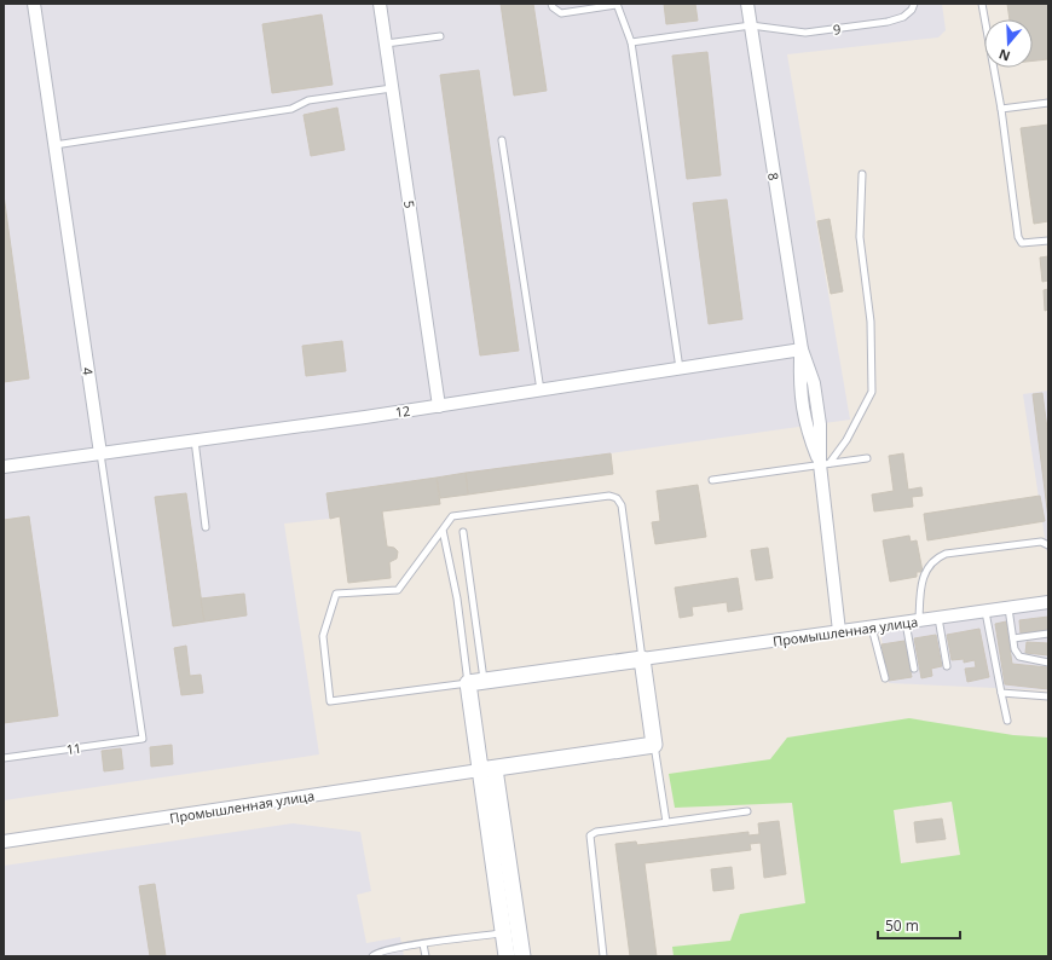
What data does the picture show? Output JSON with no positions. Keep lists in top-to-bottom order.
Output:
{
  "streets": {
    "street": [
      "8",
      "5",
      "4",
      "12",
      "Промышленная улица"
    ],
    "lane": ["9", "11"]
  },
  "crossings": [
    ["9", "8"],
    ["8", "12"],
    ["8", "Промышленная улица"],
    ["5", "12"],
    ["4", "12"],
    ["4", "11"]
  ],
  "scale_bar": "50 m",
  "north": "bottom"
}
